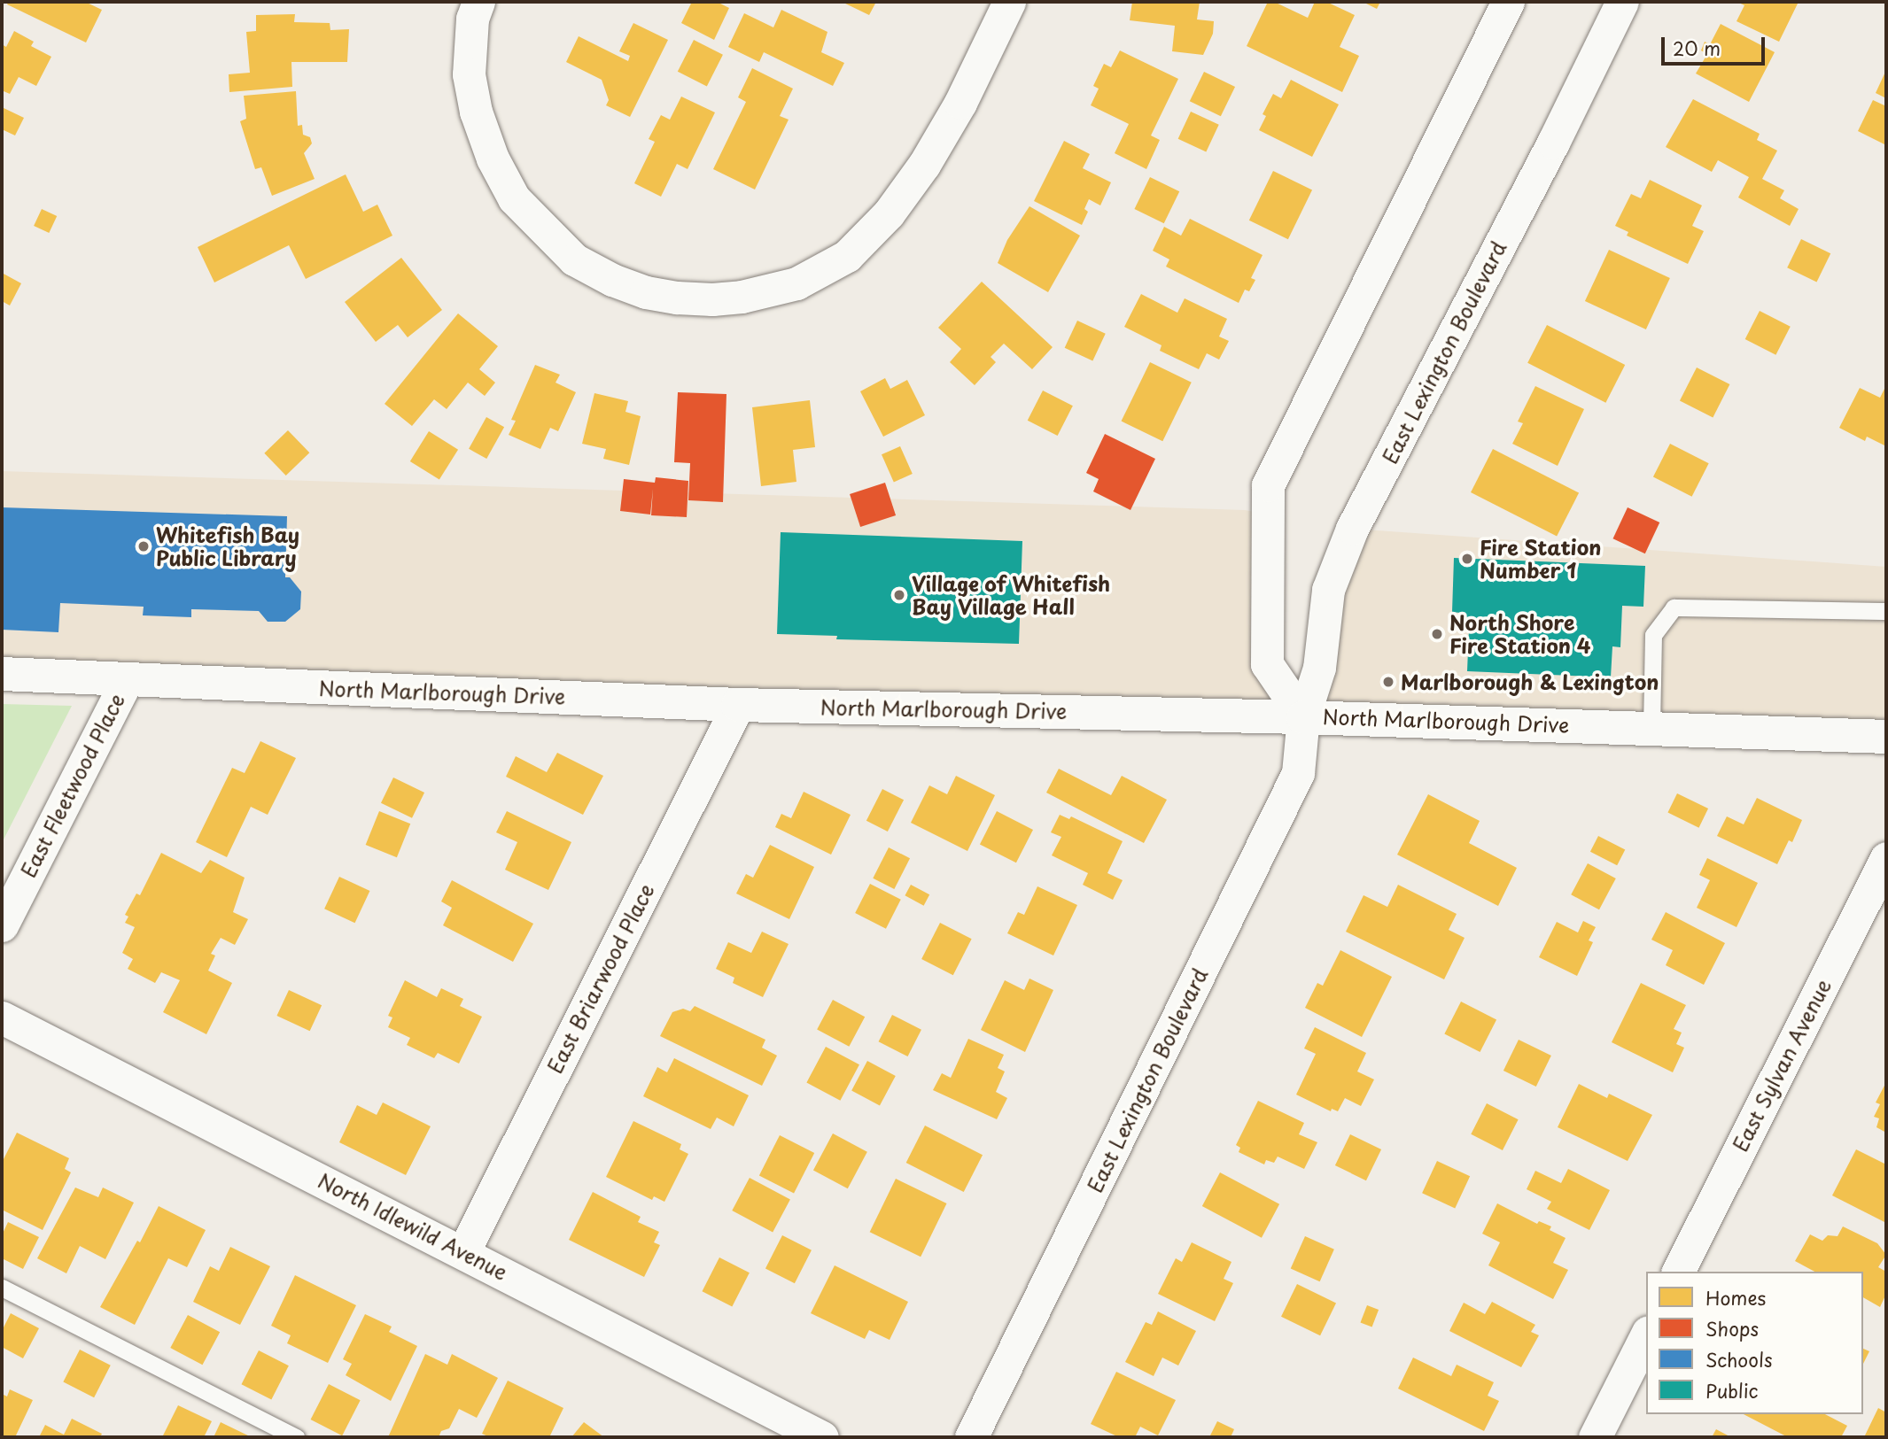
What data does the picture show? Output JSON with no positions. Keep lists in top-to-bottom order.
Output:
{
  "streets": {
    "street": [
      "East Lexington Boulevard",
      "North Marlborough Drive",
      "East Fleetwood Place",
      "East Briarwood Place",
      "East Sylvan Avenue",
      "North Idlewild Avenue"
    ]
  },
  "crossings": [
    ["East Lexington Boulevard", "North Marlborough Drive"],
    ["North Marlborough Drive", "East Fleetwood Place"],
    ["North Marlborough Drive", "East Briarwood Place"],
    ["East Briarwood Place", "North Idlewild Avenue"]
  ],
  "places": [
    "Whitefish Bay Public Library",
    "Fire Station Number 1",
    "Village of Whitefish Bay Village Hall",
    "North Shore Fire Station 4",
    "Marlborough & Lexington"
  ],
  "legend": [
    "Homes",
    "Shops",
    "Schools",
    "Public"
  ],
  "scale_bar": "20 m"
}
